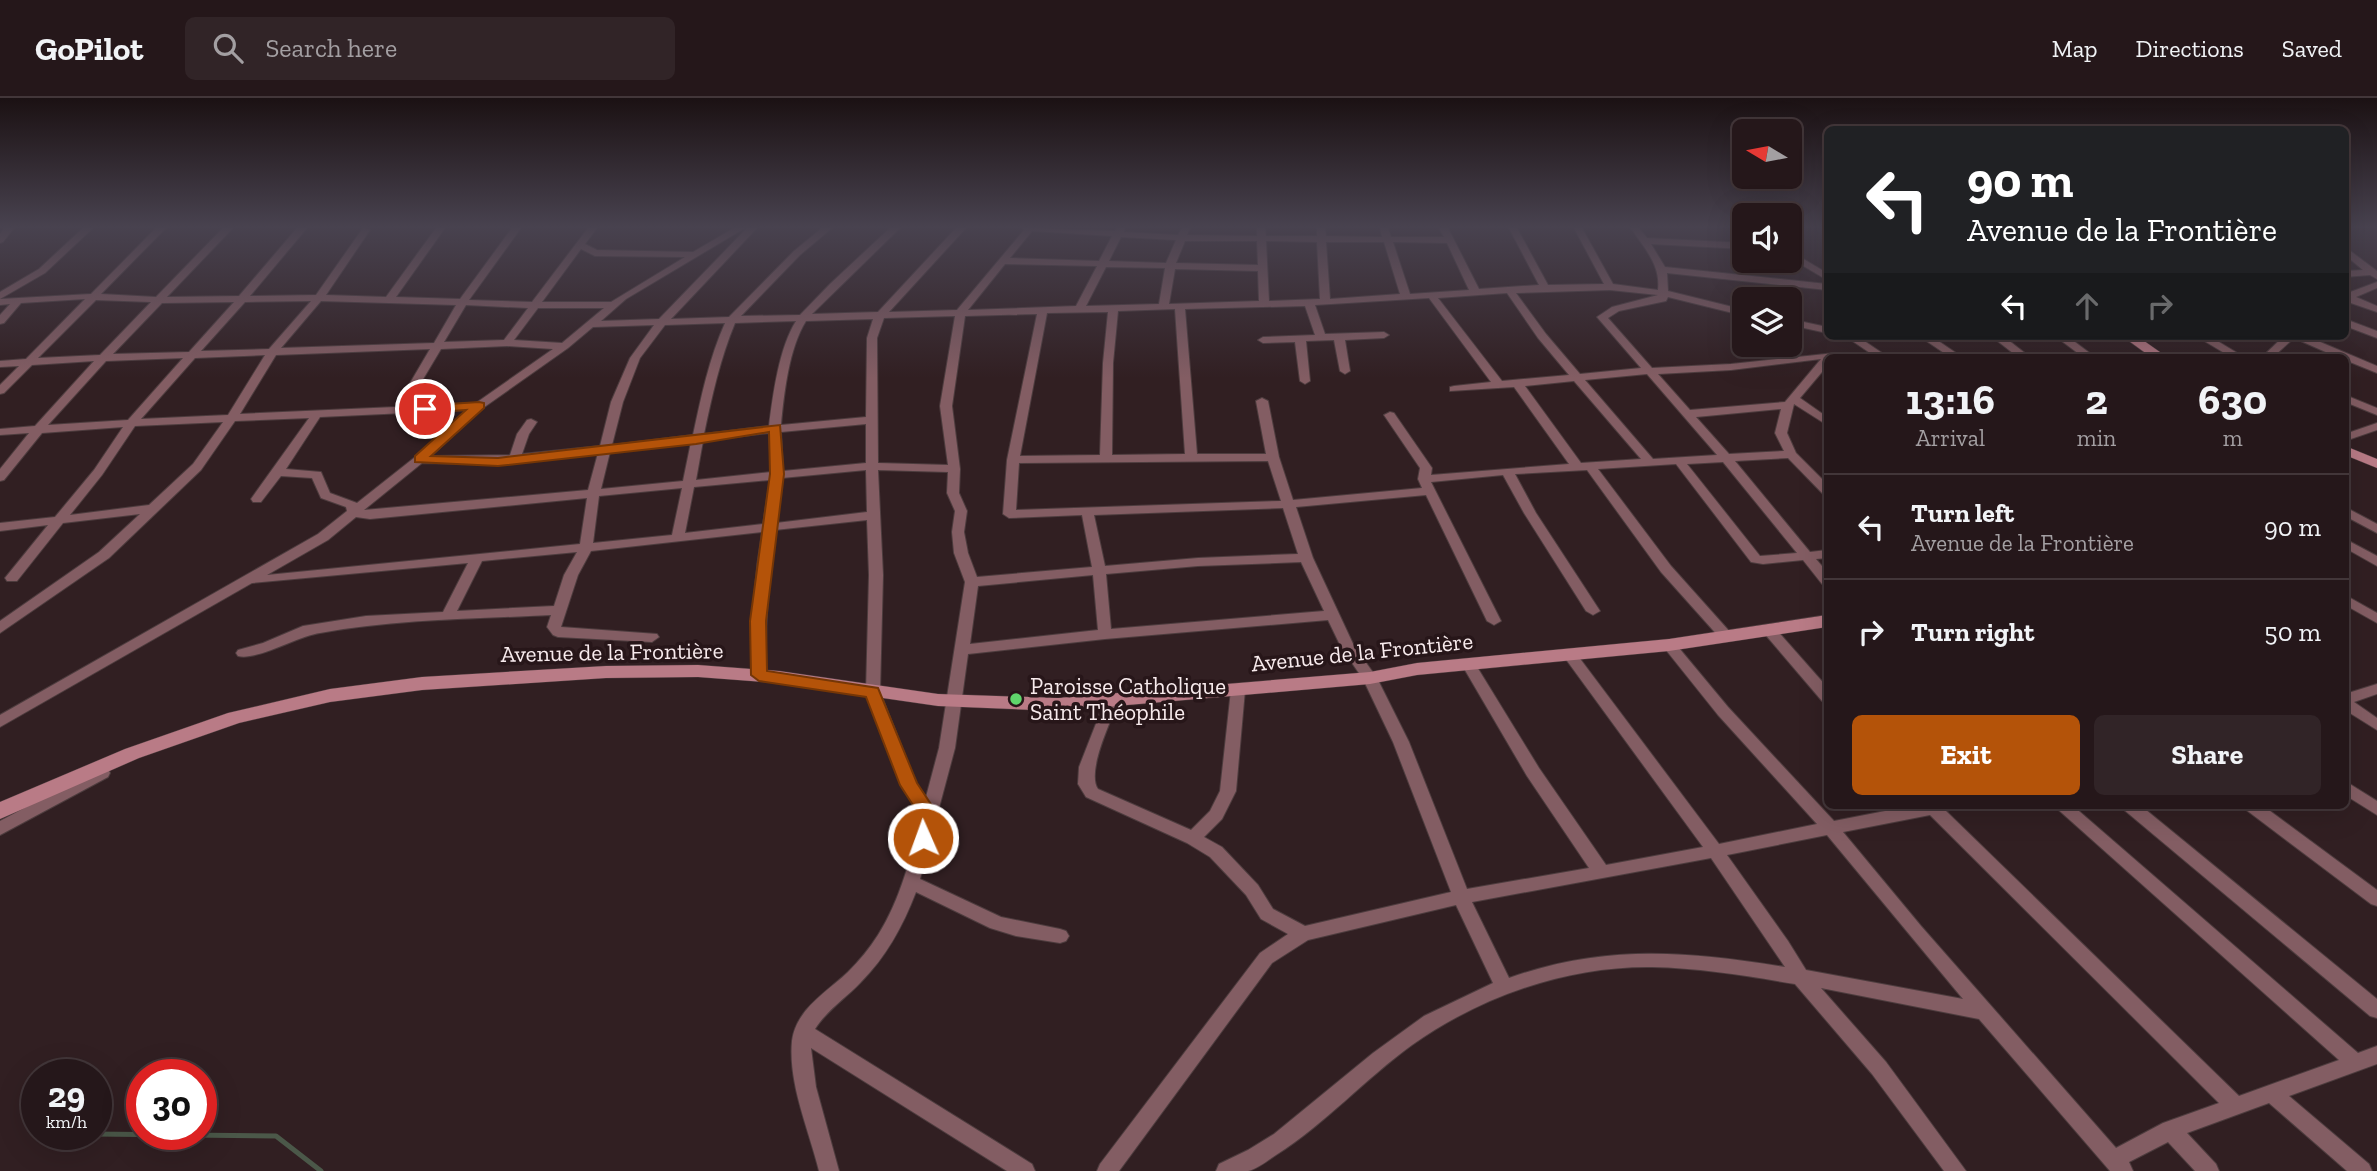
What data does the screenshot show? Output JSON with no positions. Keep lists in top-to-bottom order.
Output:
{
  "streets": {
    "street": ["Avenue de la Frontière"]
  },
  "places": ["Paroisse Catholique Saint Théophile"],
  "north": "left",
  "page": {
    "header": "GoPilot",
    "search": "Search here",
    "nav": ["Map", "Directions", "Saved"],
    "turn": ["90 m", "Avenue de la Frontière"],
    "eta": [
      "13:16",
      "Arrival",
      "2",
      "min",
      "630",
      "m"
    ],
    "list": [
      {
        "name": "Turn left",
        "note": "Avenue de la Frontière",
        "value": "90 m"
      },
      {
        "name": "Turn right",
        "value": "50 m"
      }
    ],
    "buttons": ["Exit", "Share"],
    "speed": "29 km/h",
    "limit": "30"
  }
}
